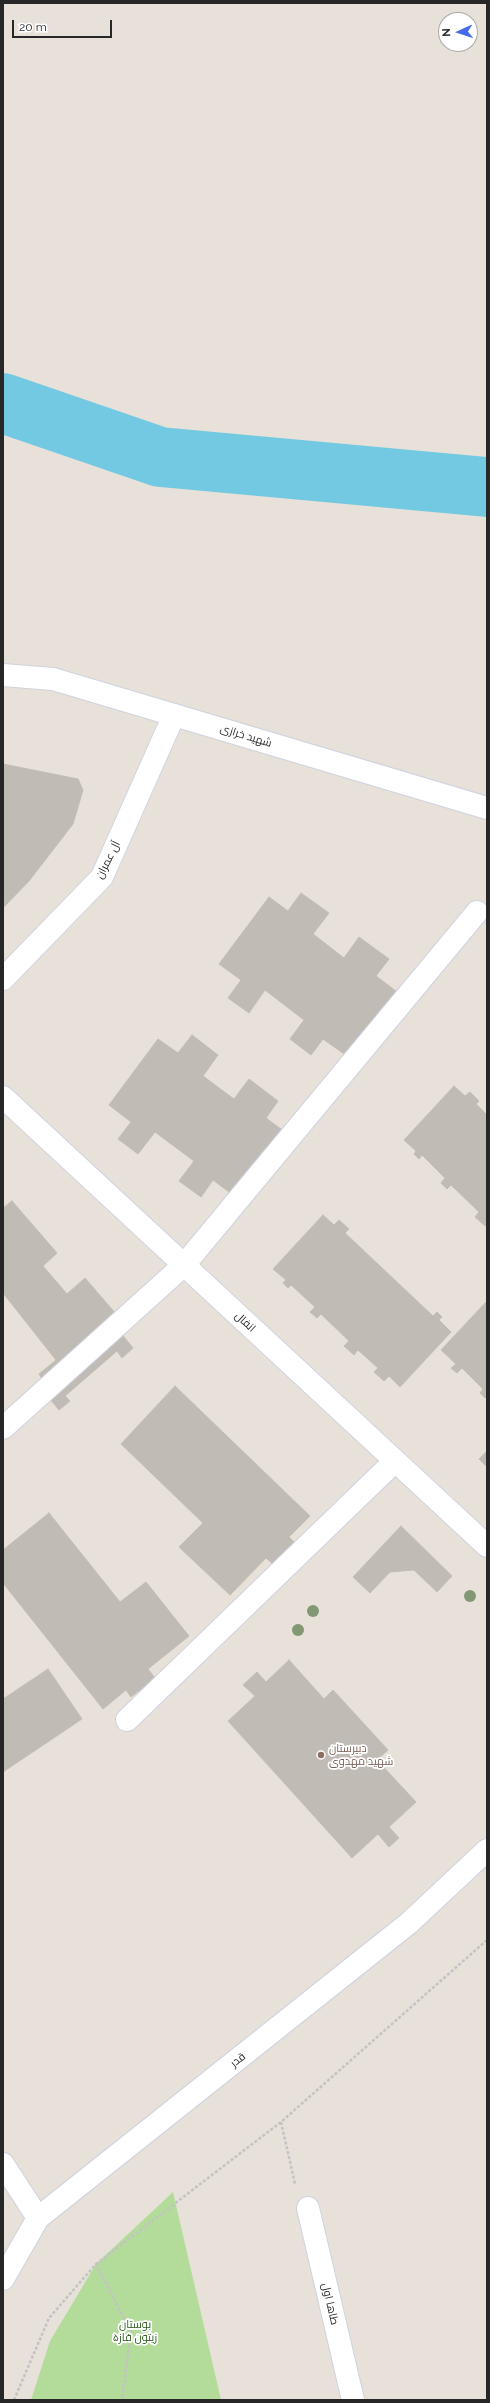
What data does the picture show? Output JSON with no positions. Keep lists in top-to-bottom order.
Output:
{
  "streets": {
    "street": [
      "شهید خرازی",
      "آل عمران",
      "انفال",
      "قدر",
      "طاها اول"
    ]
  },
  "crossings": [
    ["شهید خرازی", "آل عمران"]
  ],
  "parks": ["بوستان زیتون فاز۵"],
  "places": ["دبیرستان شهید مهدوی"],
  "scale_bar": "20 m",
  "north": "left"
}
